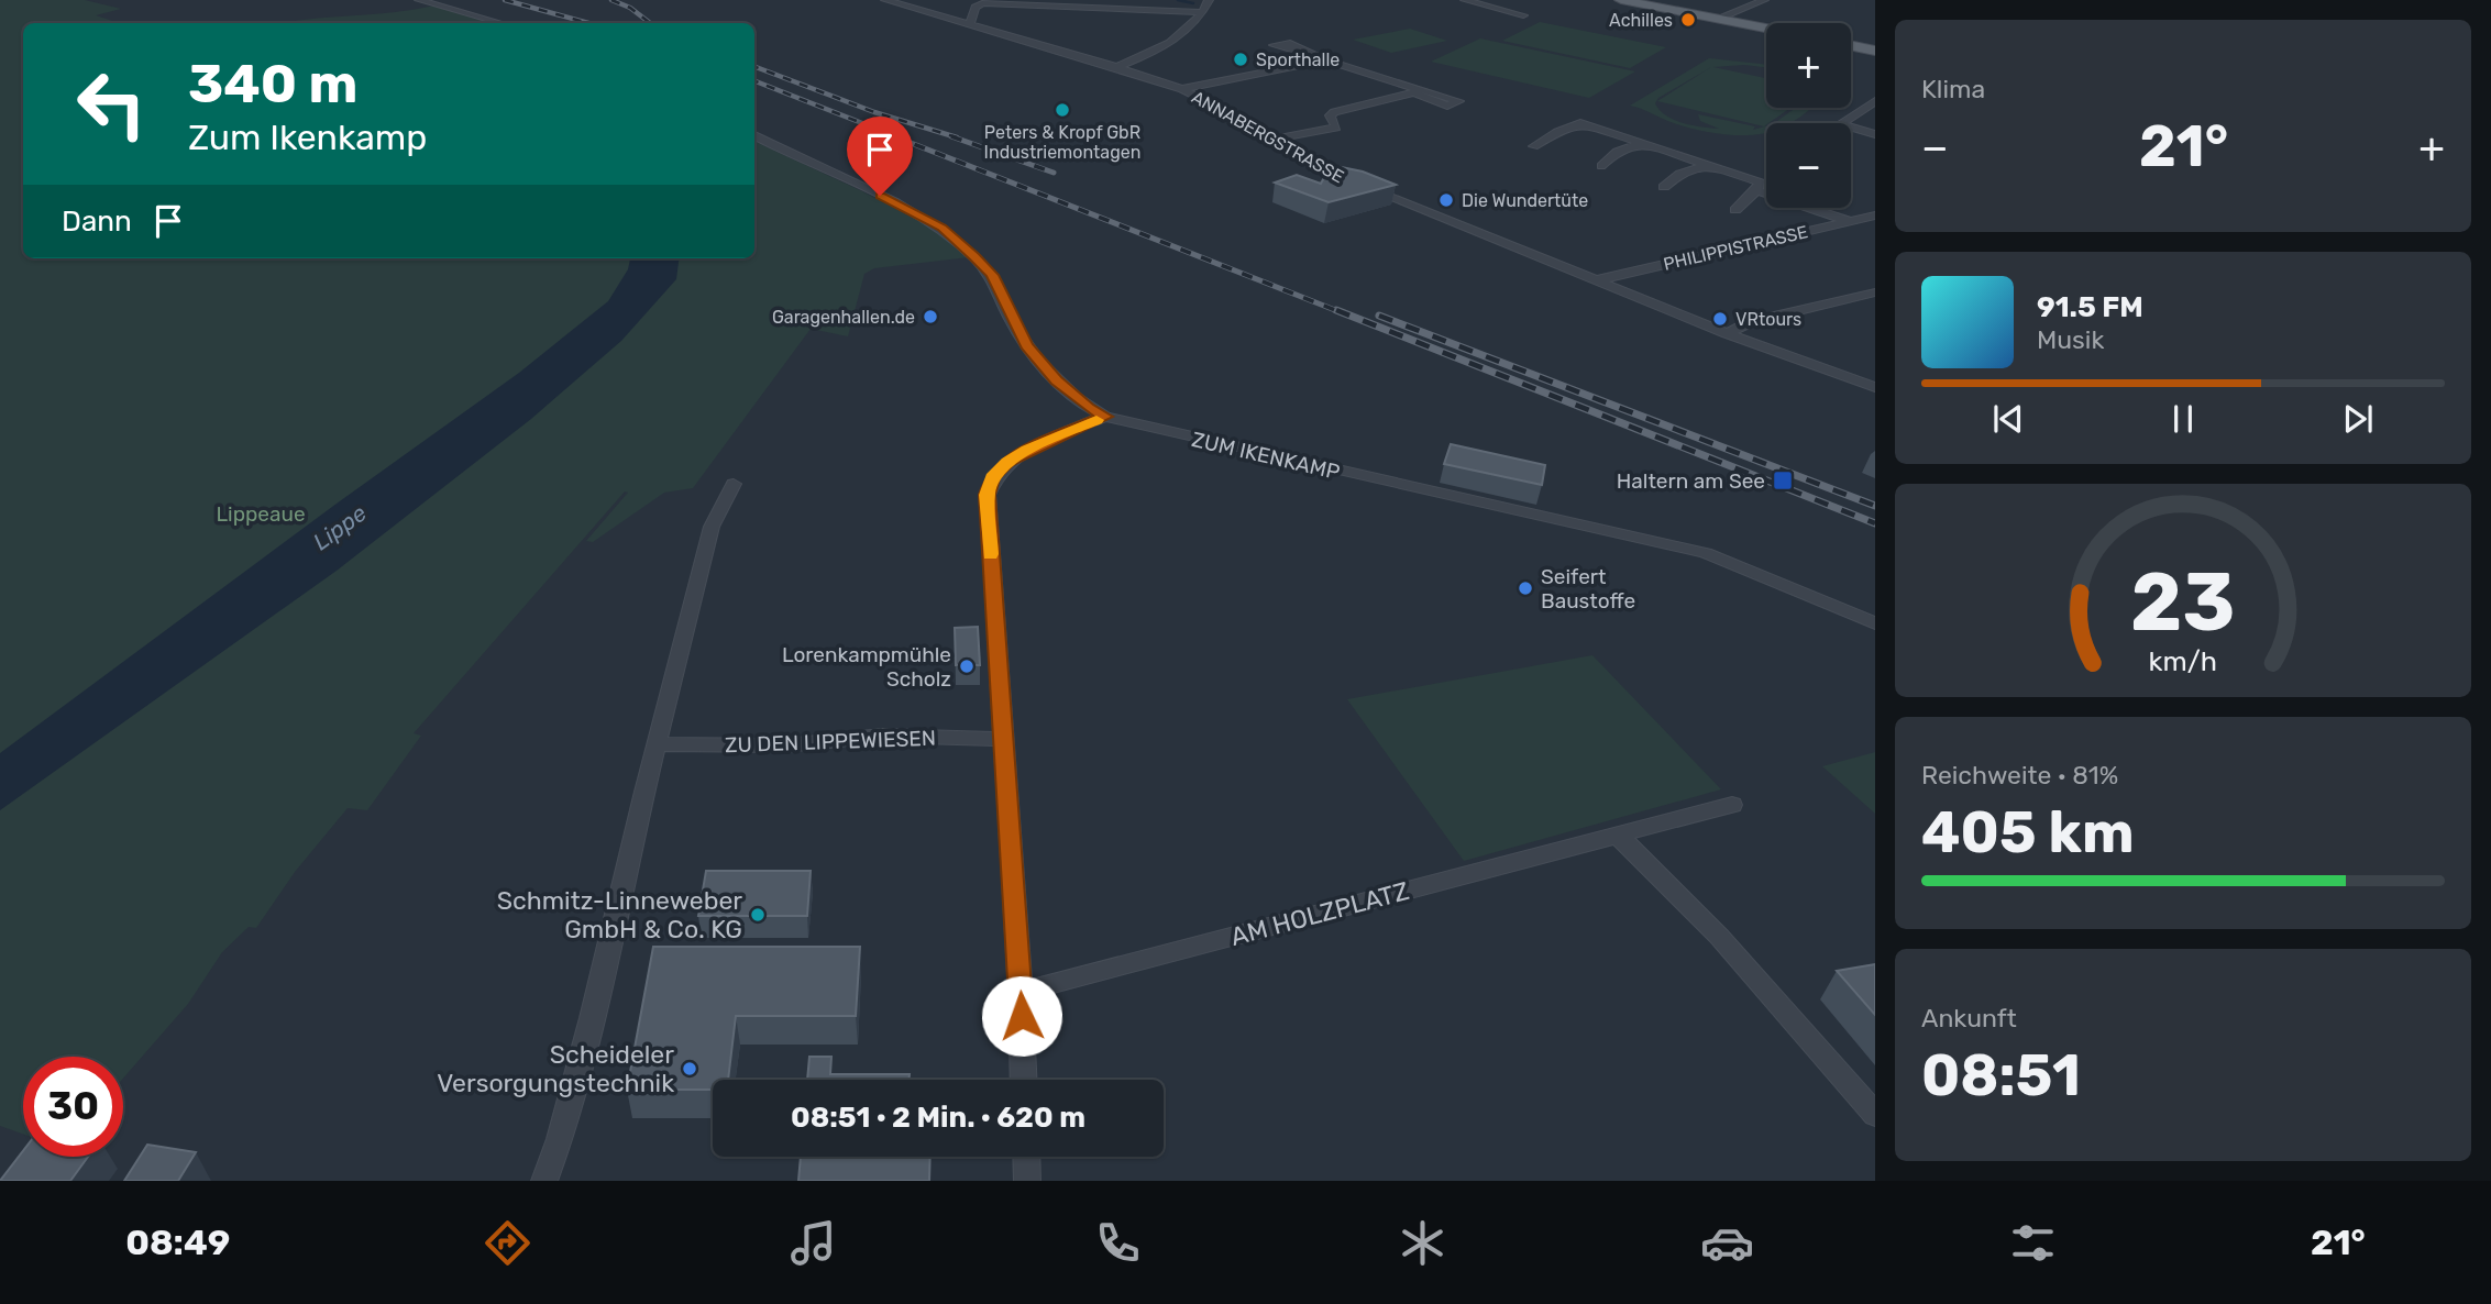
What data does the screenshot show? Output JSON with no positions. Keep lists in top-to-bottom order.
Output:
{
  "streets": {
    "street": [
      "ANNABERGSTRASSE",
      "PHILIPPISTRASSE",
      "ZUM IKENKAMP",
      "ZU DEN LIPPEWIESEN",
      "AM HOLZPLATZ"
    ]
  },
  "crossings": [
    ["ANNABERGSTRASSE", "PHILIPPISTRASSE"]
  ],
  "water": ["Lippe"],
  "parks": ["Lippeaue"],
  "places": {
    "other": [
      "Achilles",
      "Sporthalle",
      "Peters & Kropf GbR Industriemontagen",
      "Die Wundertüte",
      "Garagenhallen.de",
      "VRtours",
      "Seifert Baustoffe",
      "Lorenkampmühle Scholz",
      "Schmitz-Linneweber GmbH & Co. KG",
      "Scheideler Versorgungstechnik"
    ],
    "transit": ["Haltern am See"]
  },
  "page": {
    "tile": [
      "Klima",
      ["Reichweite · 81%", "405 km"],
      ["Ankunft", "08:51"]
    ],
    "map_buttons": ["+", "−"],
    "turn": ["340 m", "Zum Ikenkamp"],
    "heat": ["−", "21°", "+"],
    "then": "Dann",
    "song": ["91.5 FM", "Musik"],
    "limit": "30",
    "trip": "08:51 · 2 Min. · 620 m",
    "tabs": ["08:49", "21°"],
    "gauge": ["23", "km/h"]
  }
}
